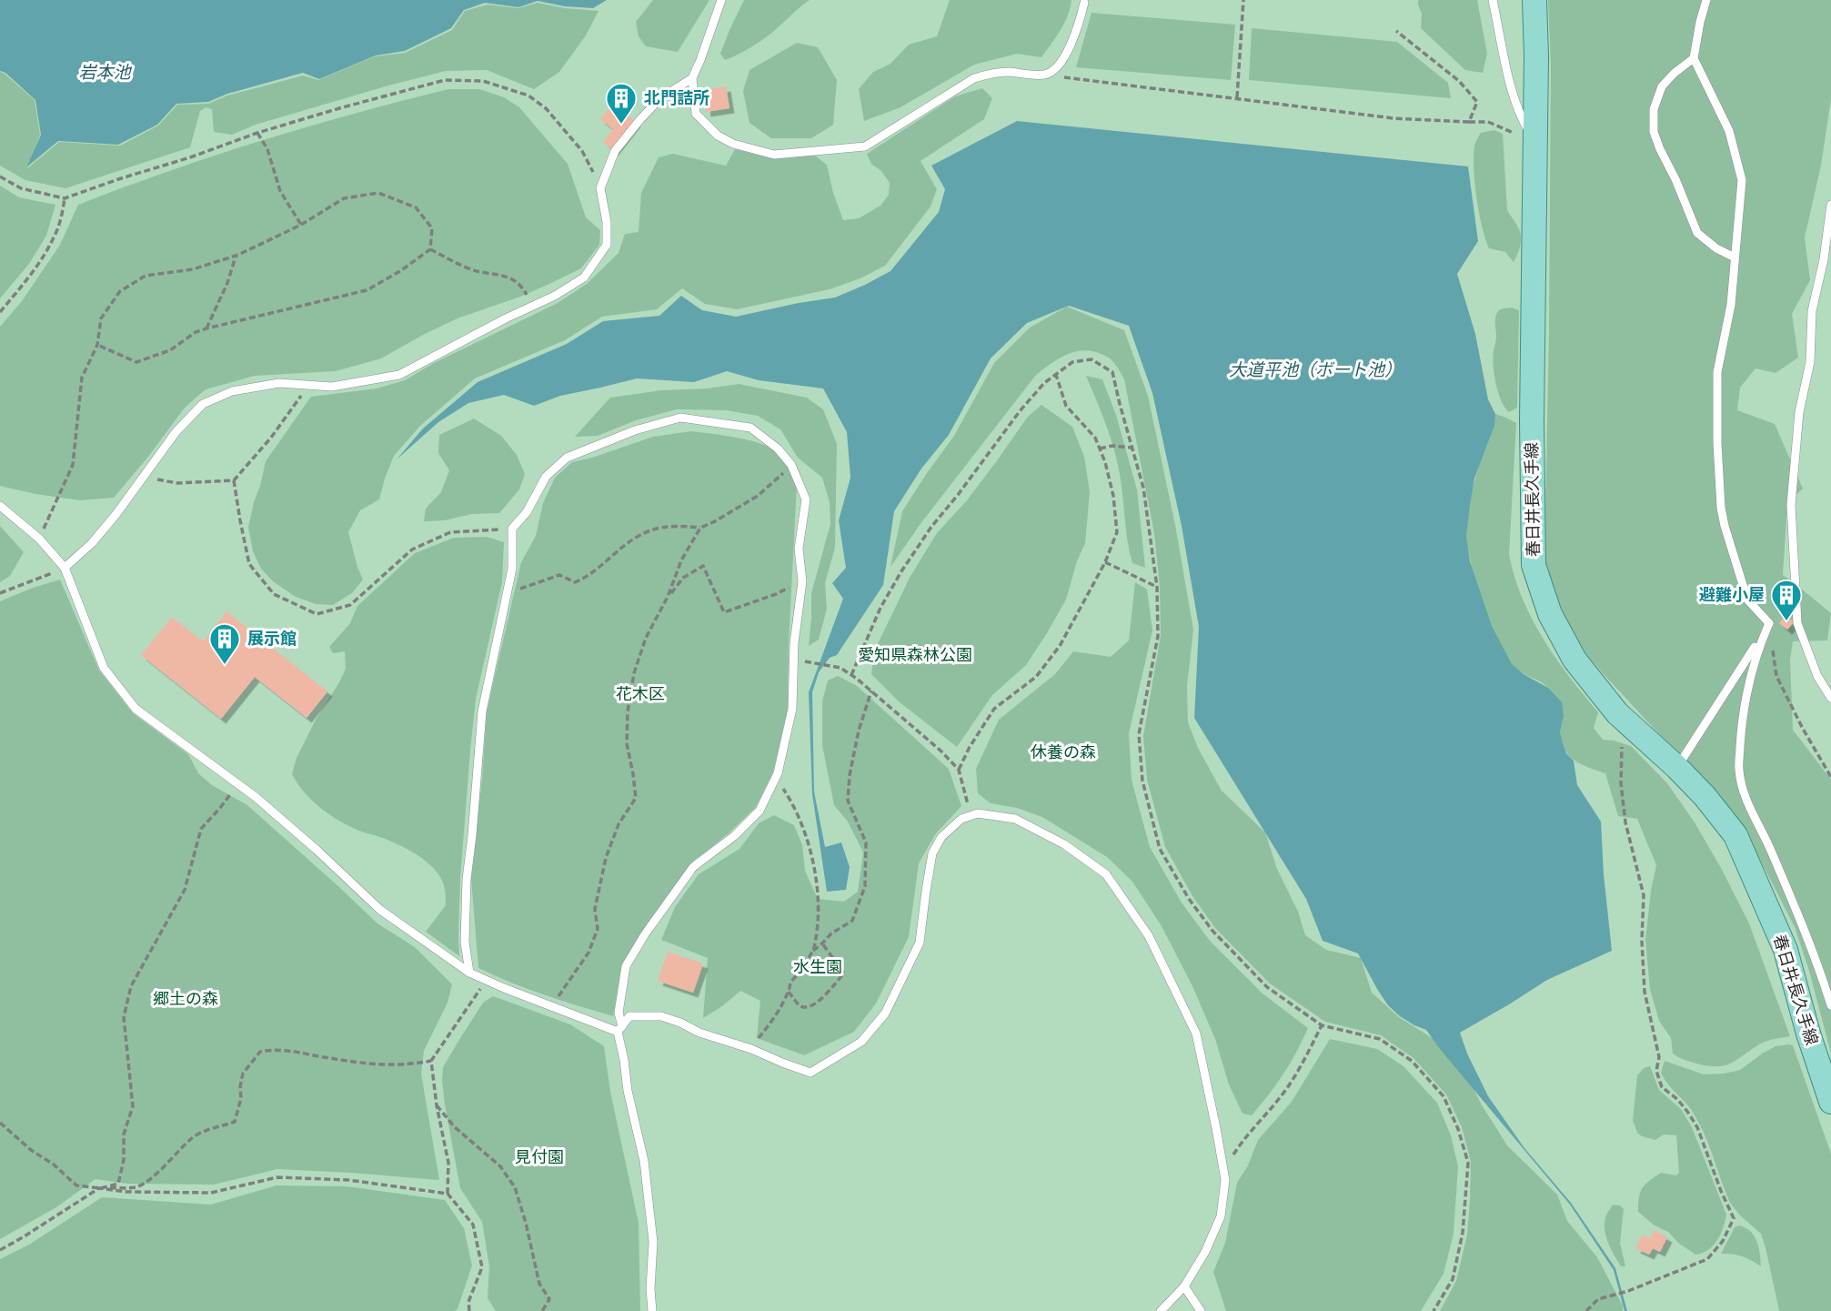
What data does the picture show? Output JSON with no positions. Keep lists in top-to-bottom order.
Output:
{
  "streets": {
    "main road": ["春日井長久手線"]
  },
  "water": ["岩本池", "大道平池（ボート池）"],
  "parks": [
    "愛知県森林公園",
    "花木区",
    "休養の森",
    "水生園",
    "郷土の森",
    "見付園"
  ],
  "places": {
    "building": ["北門詰所", "避難小屋", "展示館"]
  }
}
